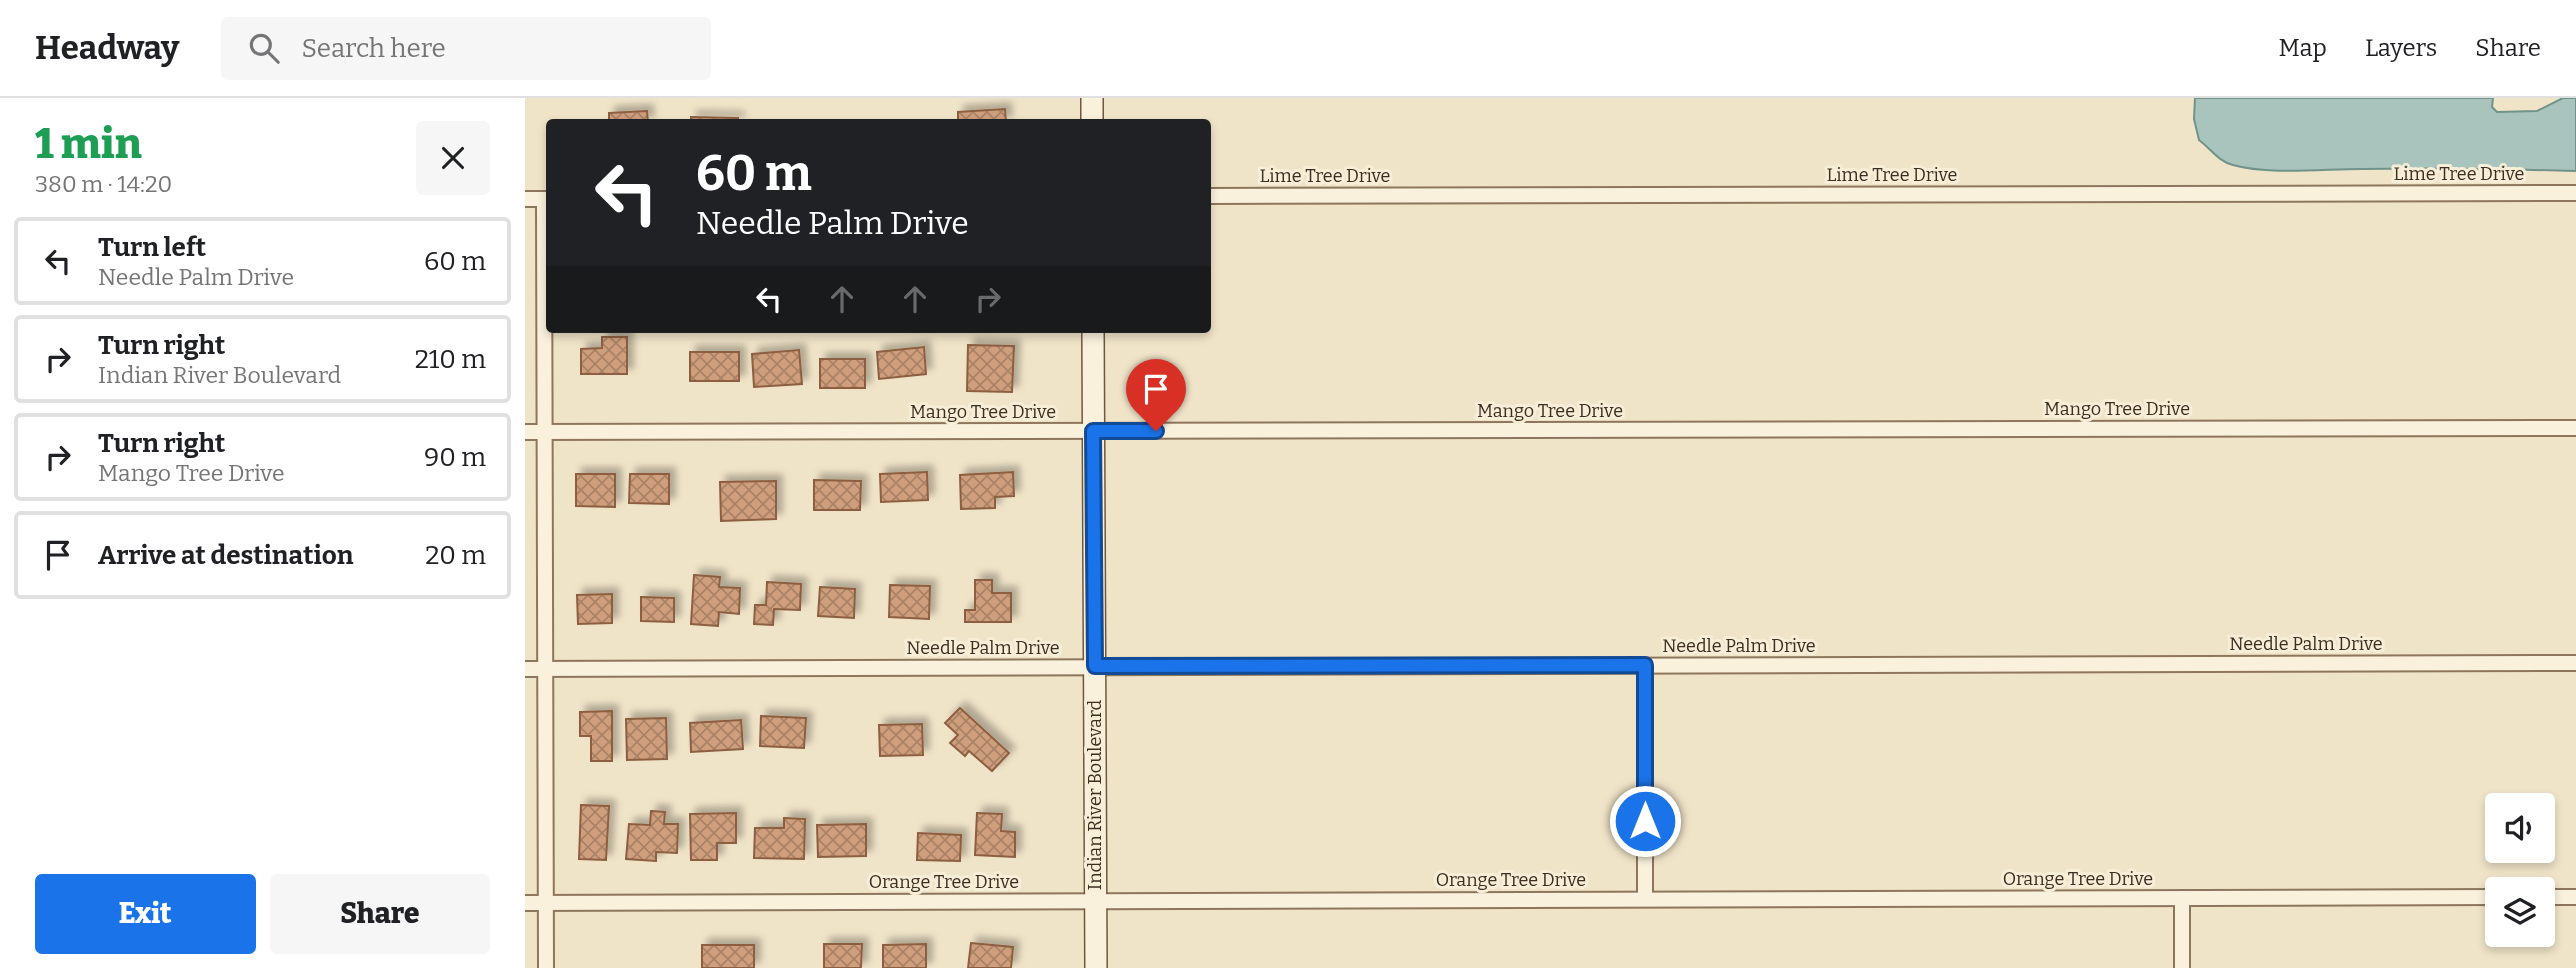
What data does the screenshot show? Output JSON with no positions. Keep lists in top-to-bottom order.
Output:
{
  "streets": {
    "main road": ["Indian River Boulevard"],
    "street": [
      "Lime Tree Drive",
      "Mango Tree Drive",
      "Needle Palm Drive",
      "Orange Tree Drive"
    ]
  },
  "crossings": [
    ["Mango Tree Drive", "Indian River Boulevard"],
    ["Needle Palm Drive", "Indian River Boulevard"],
    ["Indian River Boulevard", "Orange Tree Drive"]
  ],
  "page": {
    "header": "Headway",
    "search": "Search here",
    "nav": ["Map", "Layers", "Share"],
    "heading": ["1 min", "380 m · 14:20"],
    "turn": ["60 m", "Needle Palm Drive"],
    "list": [
      {
        "name": "Turn left",
        "note": "Needle Palm Drive",
        "value": "60 m"
      },
      {
        "name": "Turn right",
        "note": "Indian River Boulevard",
        "value": "210 m"
      },
      {
        "name": "Turn right",
        "note": "Mango Tree Drive",
        "value": "90 m"
      },
      {
        "name": "Arrive at destination",
        "value": "20 m"
      }
    ],
    "buttons": ["Exit", "Share"]
  }
}
